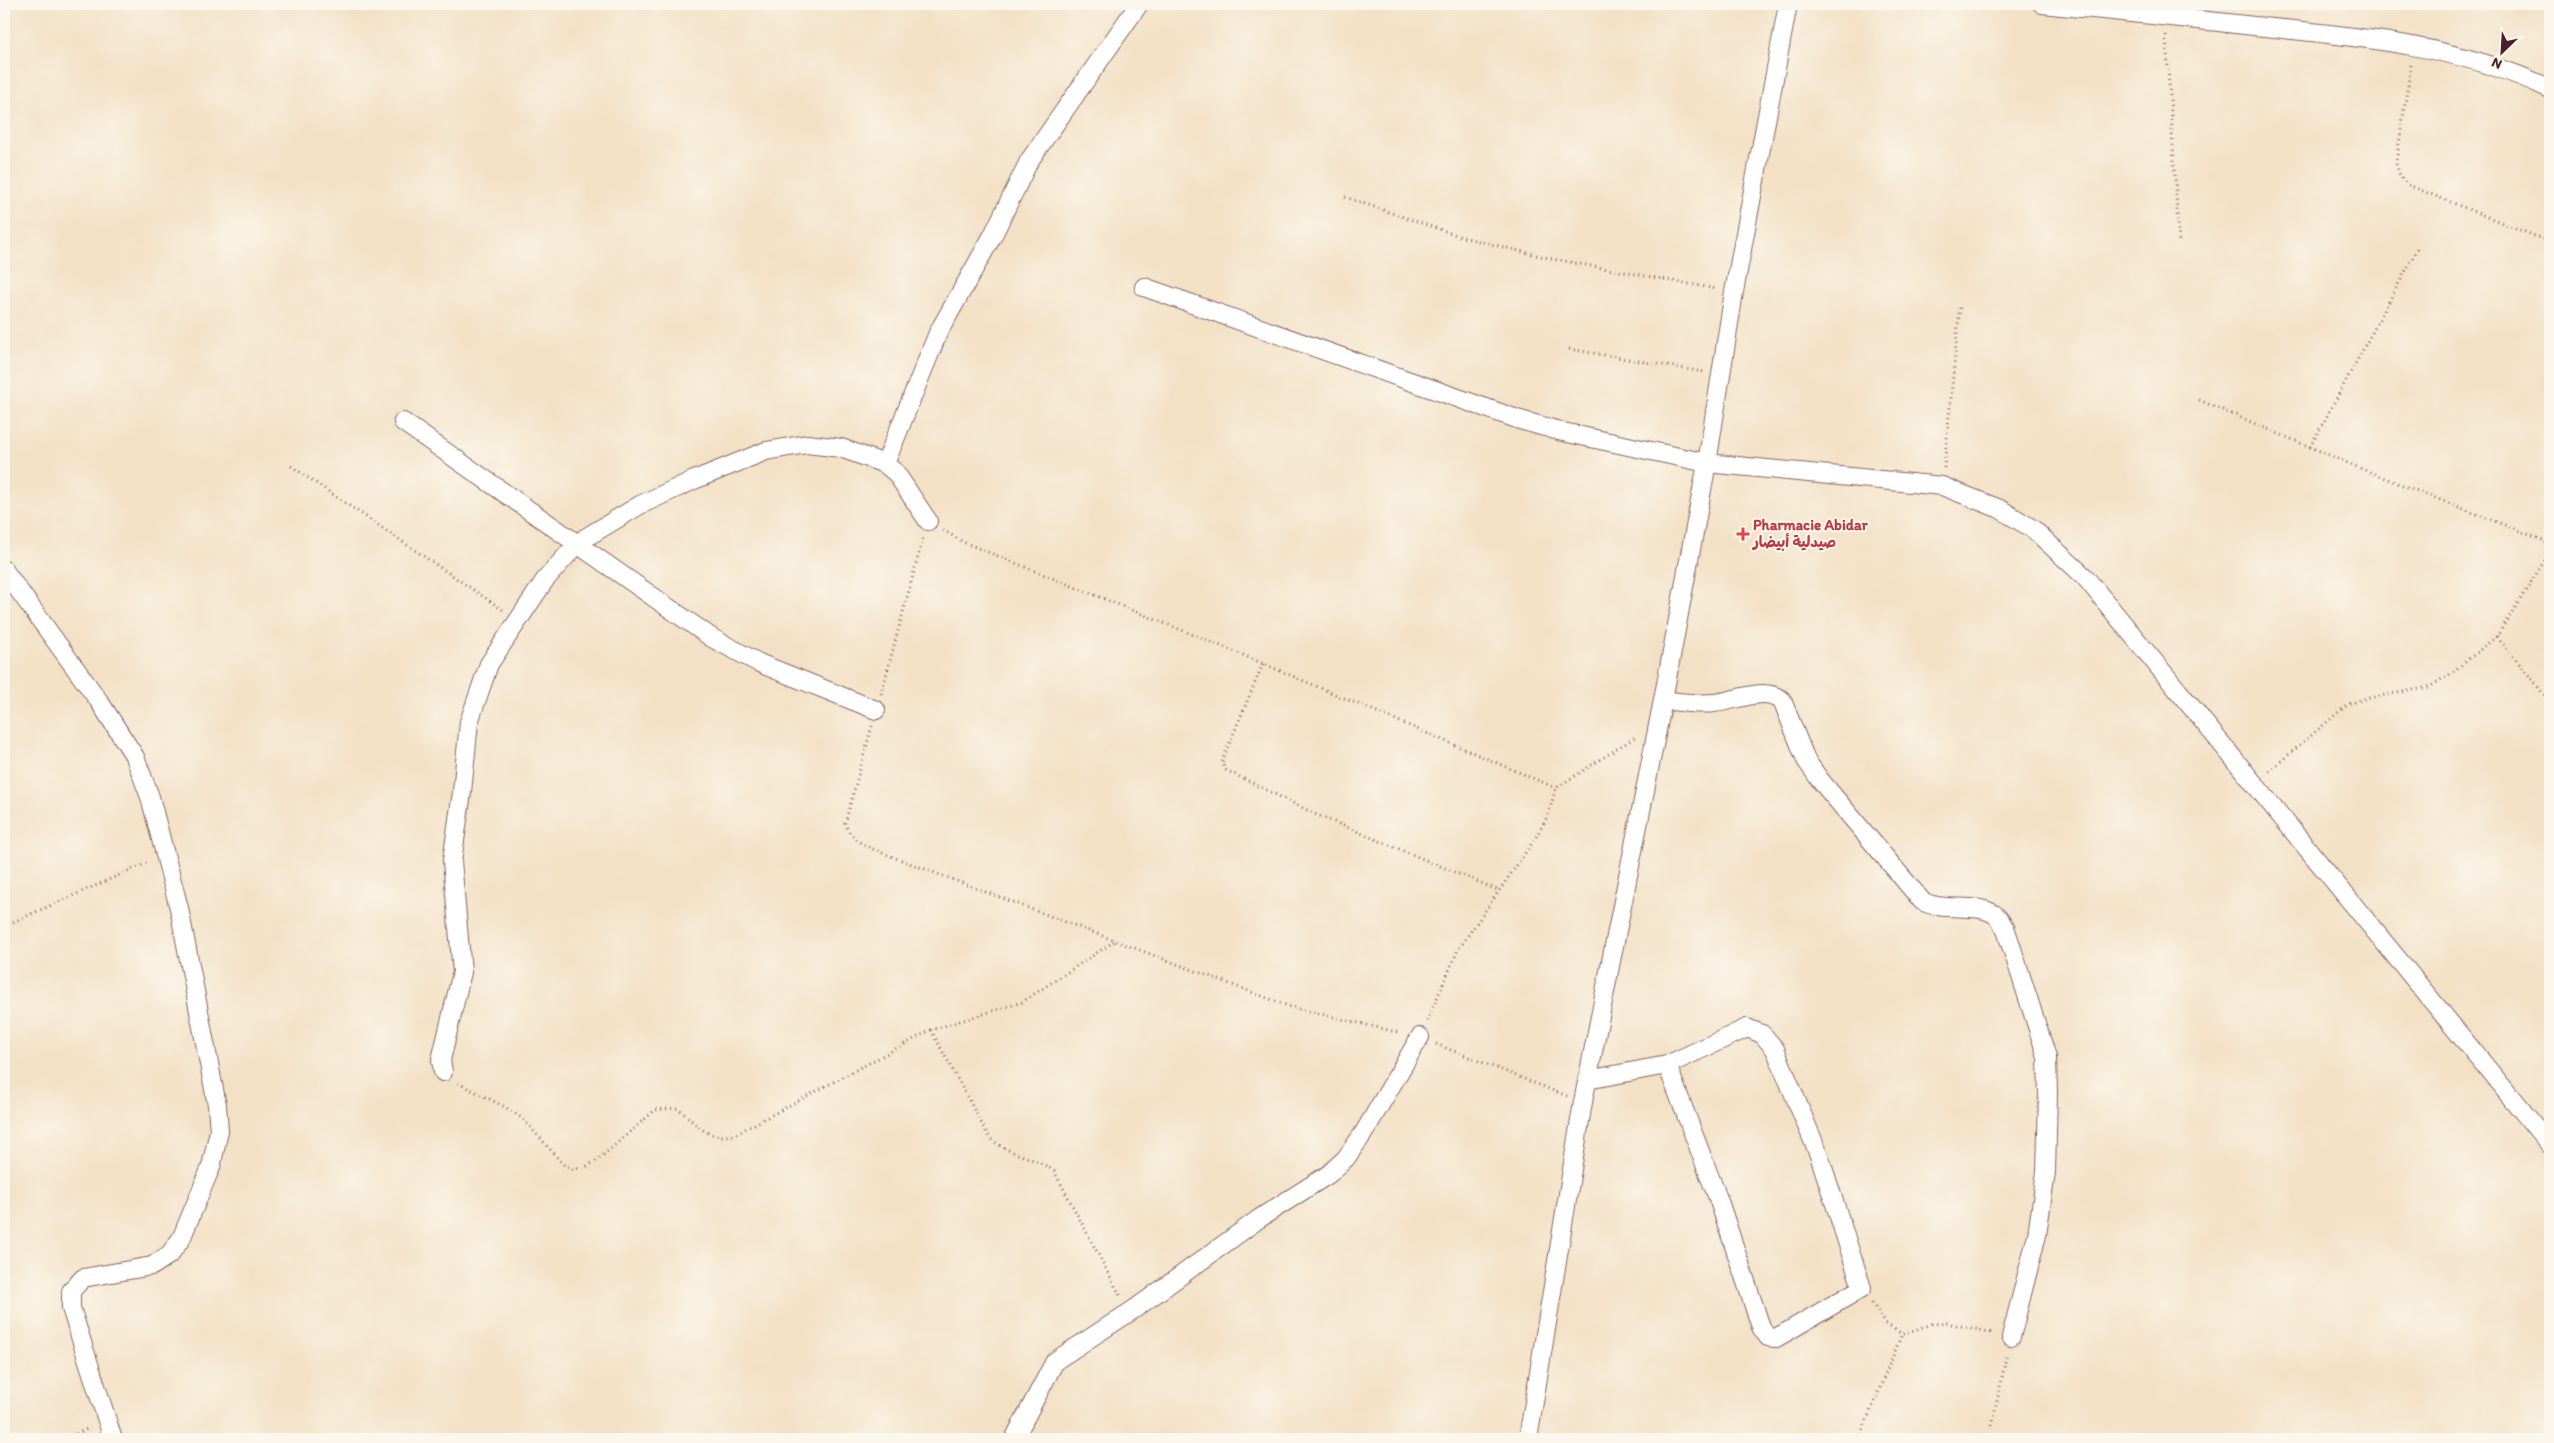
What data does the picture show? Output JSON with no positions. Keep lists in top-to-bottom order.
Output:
{
  "places": {
    "health": ["Pharmacie Abidar صيدلية أبيضار"]
  },
  "north": "bottom left"
}
